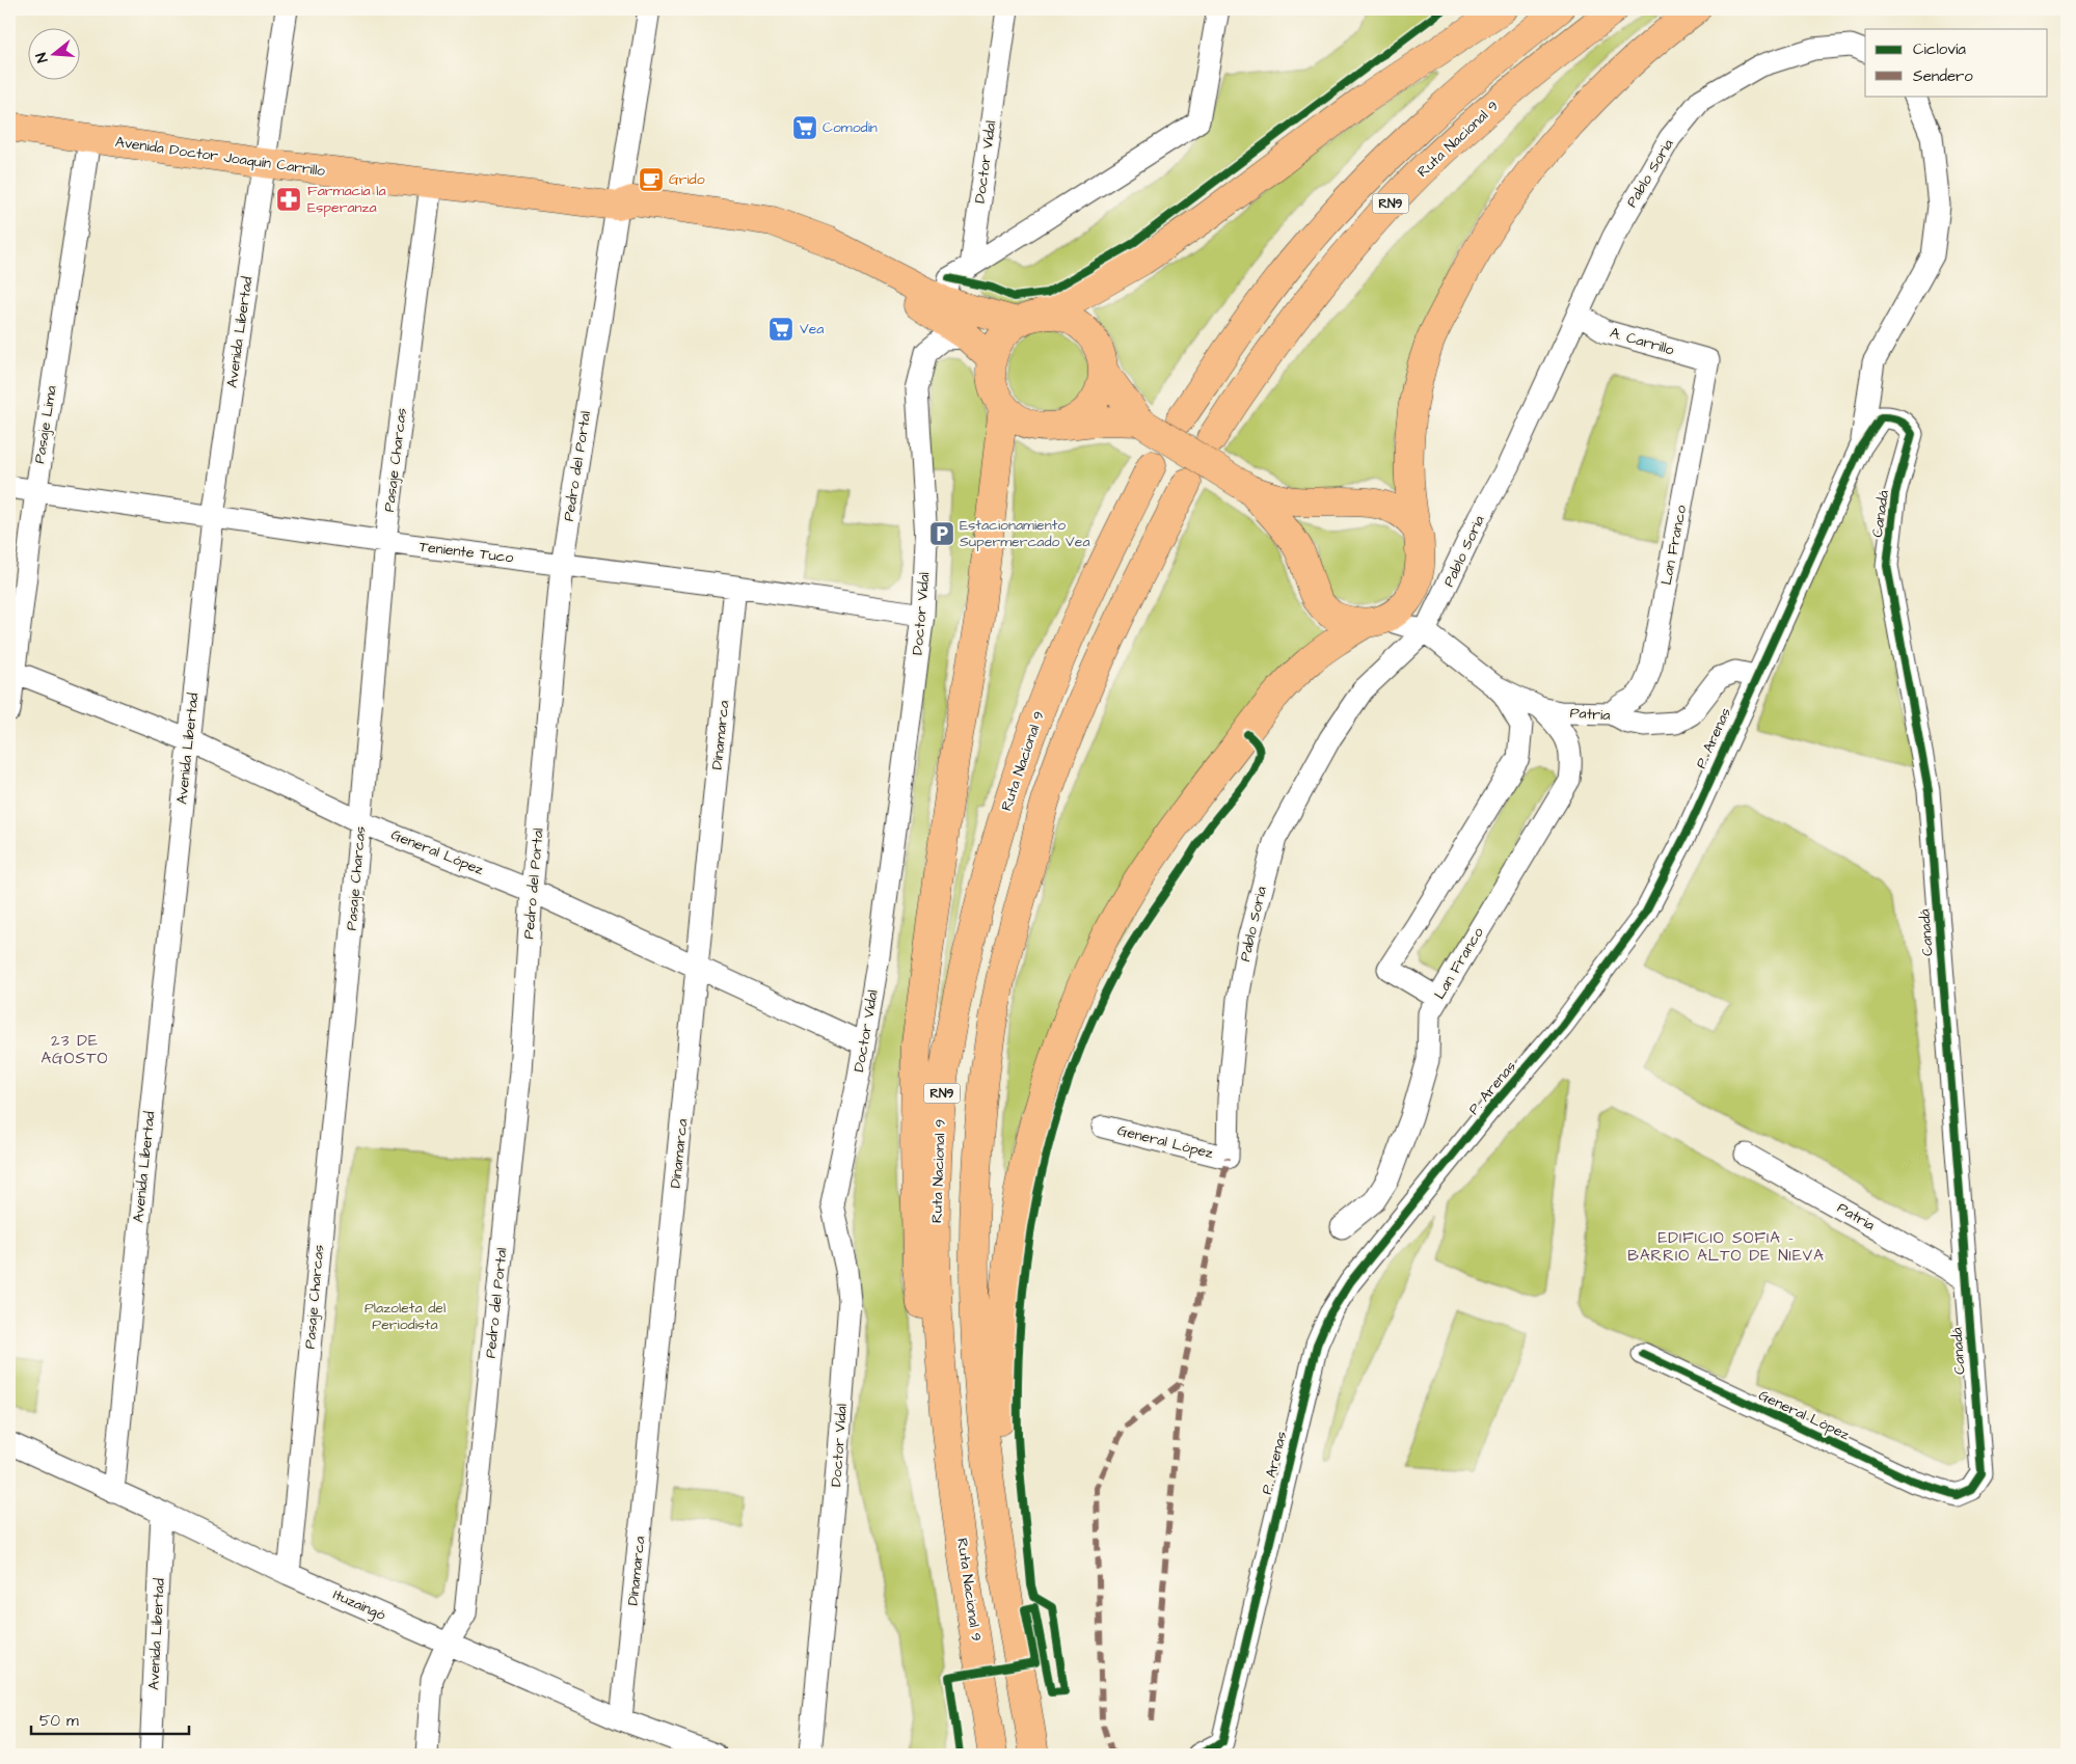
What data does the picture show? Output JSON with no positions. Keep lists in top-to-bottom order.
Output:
{
  "streets": {
    "main road": ["Ruta Nacional 9", "Avenida Doctor Joaquín Carrillo", "RN9"],
    "street": [
      "Doctor Vidal",
      "Pablo Soria",
      "Avenida Libertad",
      "A. Carrillo",
      "Pasaje Lima",
      "Pasaje Charcas",
      "Pedro del Portal",
      "Canadá",
      "Lan Franco",
      "Teniente Tuco",
      "Patria",
      "Dinamarca",
      "P. Arenas",
      "General López",
      "Ituzaingó"
    ]
  },
  "crossings": [
    ["Avenida Doctor Joaquín Carrillo", "Doctor Vidal"],
    ["Avenida Doctor Joaquín Carrillo", "Avenida Libertad"],
    ["Avenida Doctor Joaquín Carrillo", "Pasaje Lima"],
    ["Avenida Doctor Joaquín Carrillo", "Pasaje Charcas"],
    ["Avenida Doctor Joaquín Carrillo", "Pedro del Portal"],
    ["Doctor Vidal", "Teniente Tuco"],
    ["Doctor Vidal", "General López"],
    ["Pablo Soria", "A. Carrillo"],
    ["Pablo Soria", "Patria"],
    ["Pablo Soria", "General López"],
    ["Avenida Libertad", "Teniente Tuco"],
    ["Avenida Libertad", "General López"],
    ["Avenida Libertad", "Ituzaingó"],
    ["A. Carrillo", "Lan Franco"],
    ["Pasaje Lima", "Teniente Tuco"],
    ["Pasaje Lima", "General López"],
    ["Pasaje Charcas", "Teniente Tuco"],
    ["Pasaje Charcas", "General López"],
    ["Pasaje Charcas", "Ituzaingó"],
    ["Pedro del Portal", "Teniente Tuco"],
    ["Pedro del Portal", "General López"],
    ["Pedro del Portal", "Ituzaingó"],
    ["Canadá", "Patria"],
    ["Canadá", "P. Arenas"],
    ["Canadá", "General López"],
    ["Lan Franco", "Patria"],
    ["Teniente Tuco", "Dinamarca"],
    ["Patria", "P. Arenas"],
    ["Dinamarca", "General López"],
    ["Dinamarca", "Ituzaingó"]
  ],
  "districts": ["23 DE AGOSTO", "EDIFICIO SOFIA - BARRIO ALTO DE NIEVA"],
  "parks": ["Plazoleta del Periodista"],
  "places": {
    "supermarket": ["Comodín", "Vea"],
    "cafe": ["Grido"],
    "pharmacy": ["Farmacia la Esperanza"],
    "parking": ["Estacionamiento Supermercado Vea"]
  },
  "legend": ["Ciclovía", "Sendero"],
  "scale_bar": "50 m",
  "north": "left"
}
